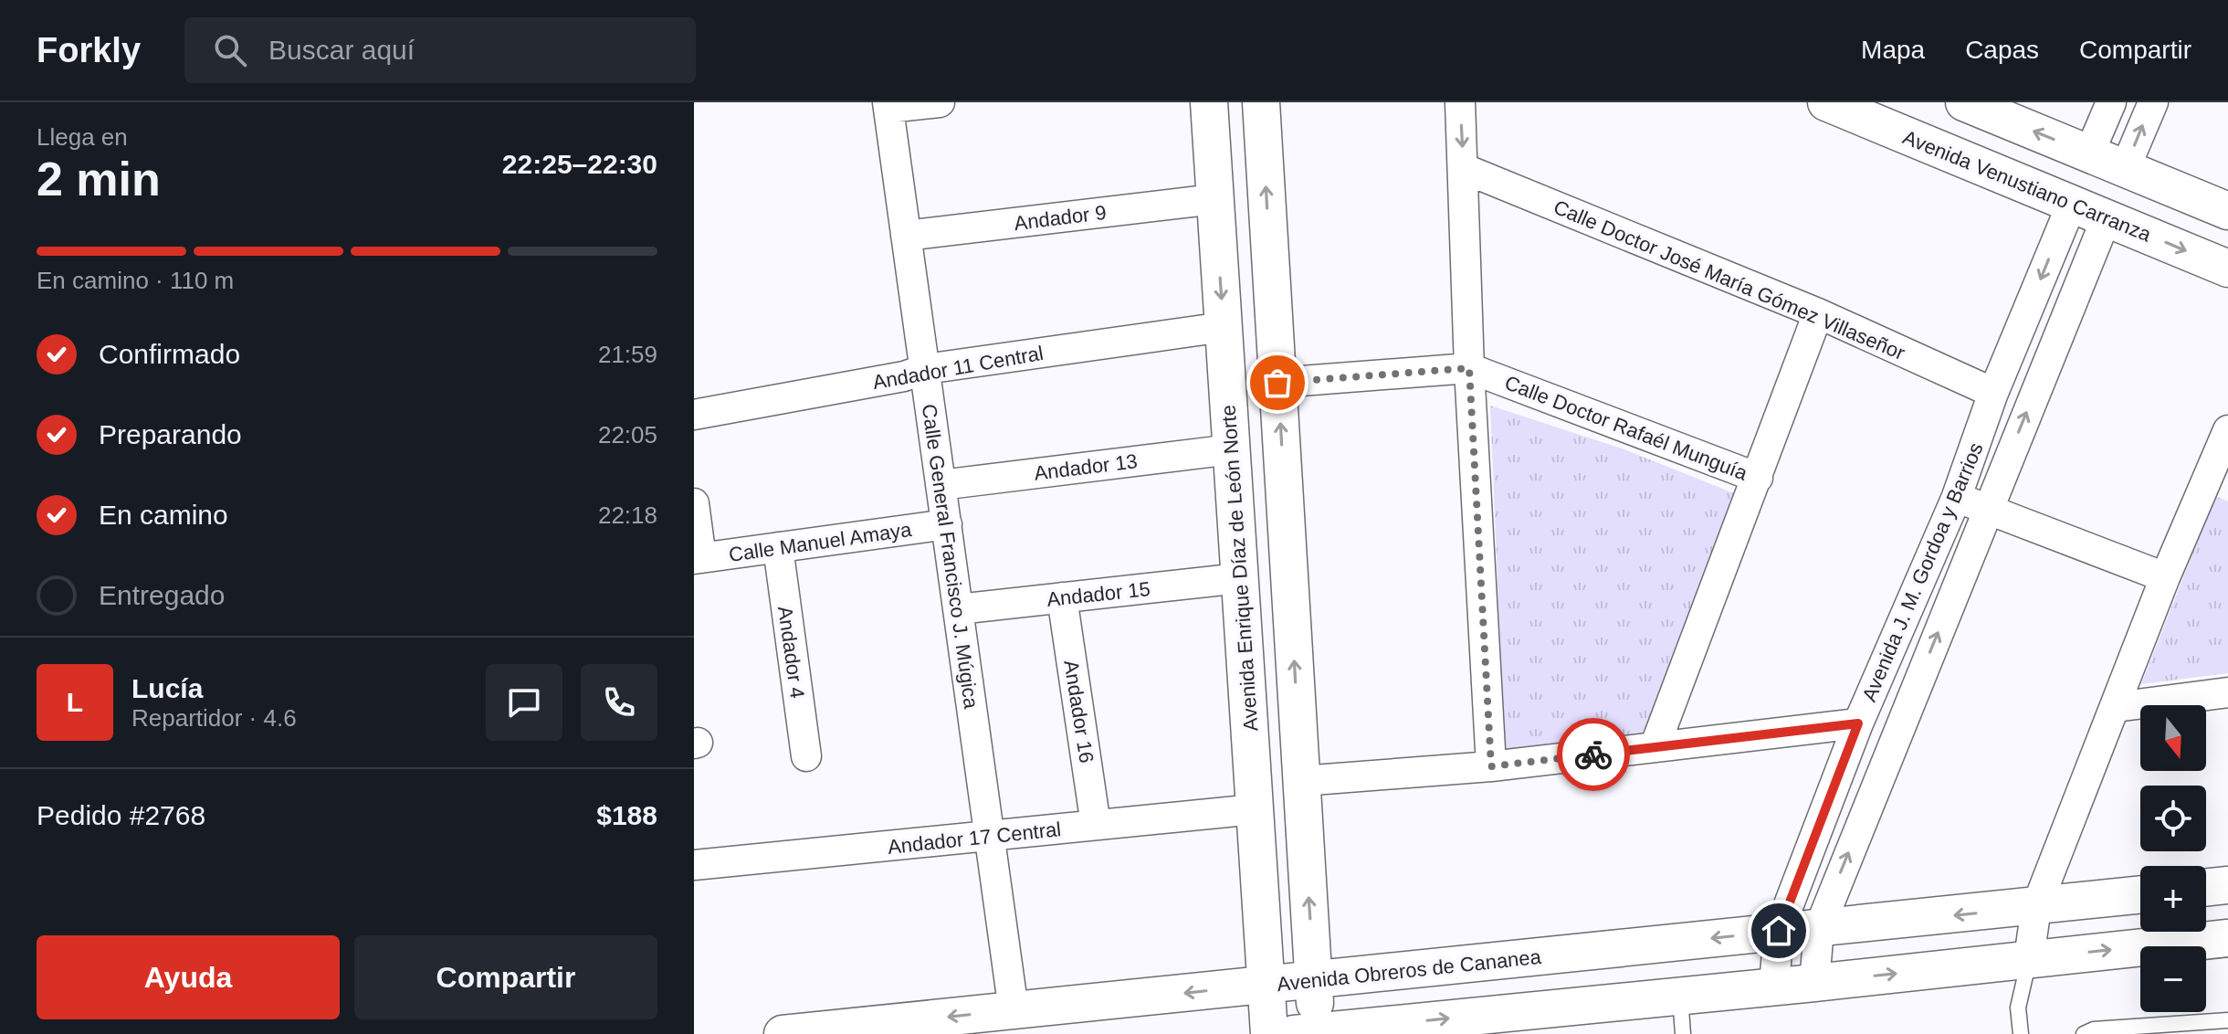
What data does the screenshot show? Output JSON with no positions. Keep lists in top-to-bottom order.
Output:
{
  "streets": {
    "street": [
      "Avenida Venustiano Carranza",
      "Andador 9",
      "Calle Doctor José María Gómez Villaseñor",
      "Andador 11 Central",
      "Calle Doctor Rafaél Munguía",
      "Andador 13",
      "Calle Manuel Amaya",
      "Calle General Francisco J. Múgica",
      "Avenida Enrique Díaz de León Norte",
      "Avenida J. M. Gordoa y Barrios",
      "Andador 15",
      "Andador 4",
      "Andador 16",
      "Andador 17 Central",
      "Avenida Obreros de Cananea"
    ]
  },
  "crossings": [
    ["Avenida Venustiano Carranza", "Avenida J. M. Gordoa y Barrios"],
    ["Andador 9", "Calle General Francisco J. Múgica"],
    ["Andador 9", "Avenida Enrique Díaz de León Norte"],
    ["Calle Doctor José María Gómez Villaseñor", "Avenida J. M. Gordoa y Barrios"],
    ["Andador 11 Central", "Calle General Francisco J. Múgica"],
    ["Andador 11 Central", "Avenida Enrique Díaz de León Norte"],
    ["Andador 13", "Calle General Francisco J. Múgica"],
    ["Andador 13", "Avenida Enrique Díaz de León Norte"],
    ["Calle Manuel Amaya", "Calle General Francisco J. Múgica"],
    ["Calle Manuel Amaya", "Andador 4"],
    ["Calle General Francisco J. Múgica", "Andador 15"],
    ["Calle General Francisco J. Múgica", "Andador 17 Central"],
    ["Calle General Francisco J. Múgica", "Avenida Obreros de Cananea"],
    ["Avenida Enrique Díaz de León Norte", "Andador 15"],
    ["Avenida Enrique Díaz de León Norte", "Andador 17 Central"],
    ["Avenida Enrique Díaz de León Norte", "Avenida Obreros de Cananea"],
    ["Avenida J. M. Gordoa y Barrios", "Avenida Obreros de Cananea"],
    ["Andador 15", "Andador 16"],
    ["Andador 16", "Andador 17 Central"]
  ],
  "north": "bottom",
  "page": {
    "header": "Forkly",
    "search": "Buscar aquí",
    "nav": ["Mapa", "Capas", "Compartir"],
    "heading": ["2 min", "Llega en", "22:25–22:30"],
    "panel": [
      "Lucía",
      "Repartidor · 4.6",
      "Pedido #2768",
      "$188"
    ],
    "bar": "En camino · 110 m",
    "list": [
      ["Confirmado", "21:59"],
      ["Preparando", "22:05"],
      ["En camino", "22:18"],
      "Entregado"
    ],
    "round": "L",
    "map_buttons": ["+", "−"],
    "buttons": ["Ayuda", "Compartir"]
  }
}
